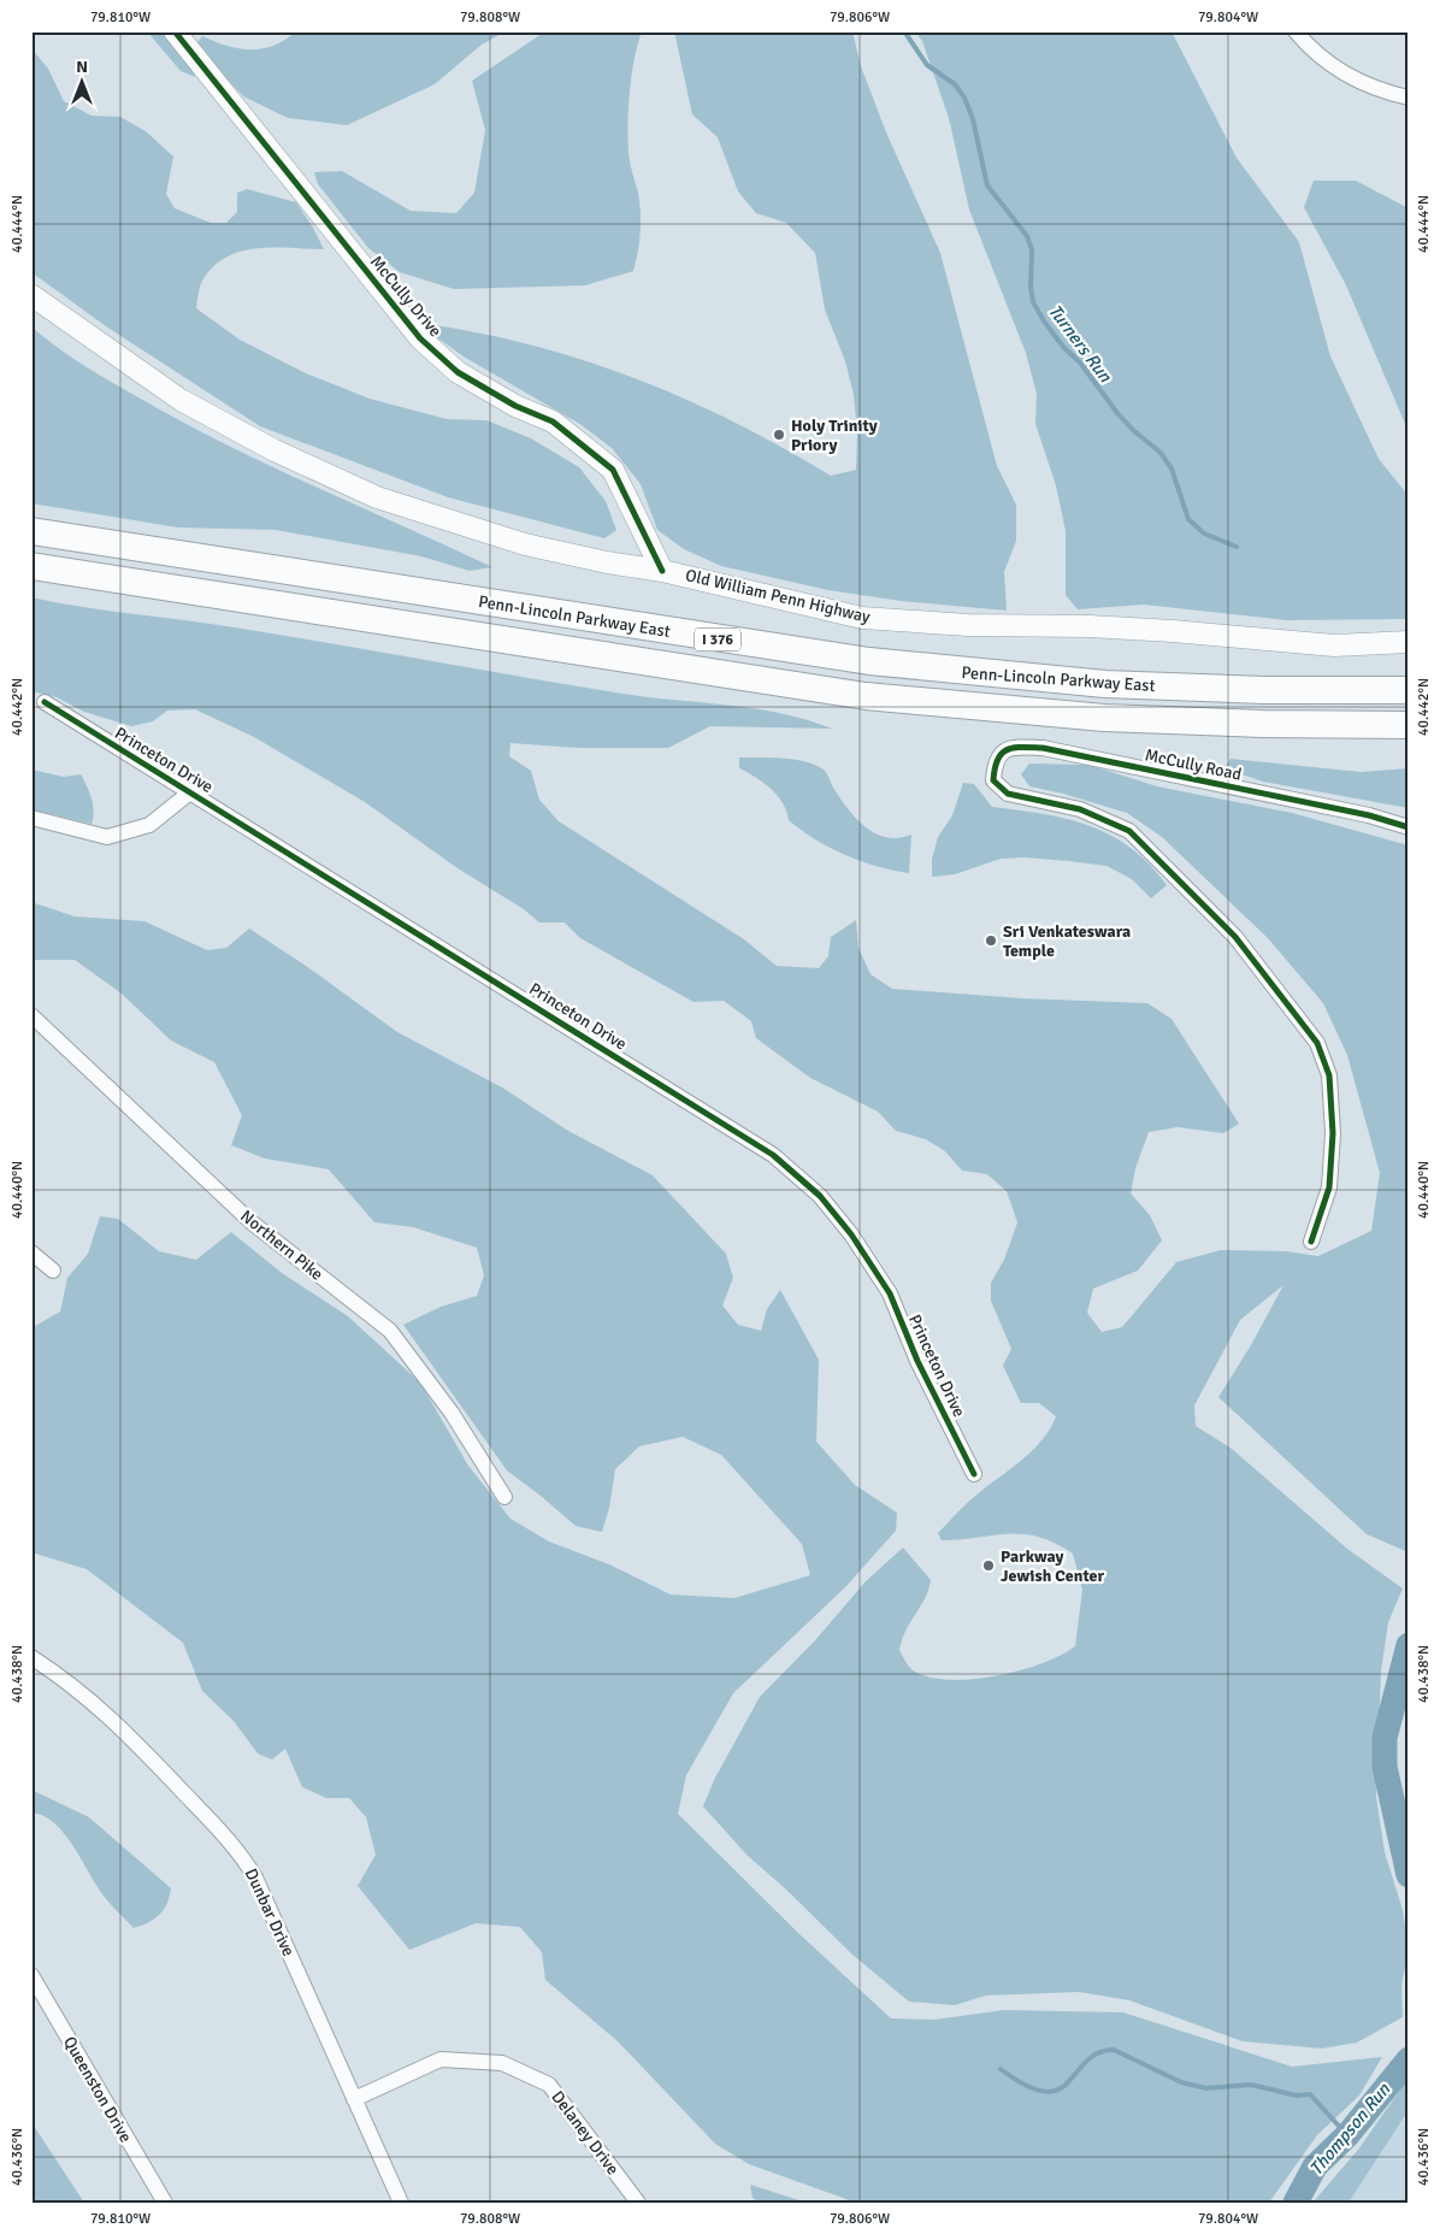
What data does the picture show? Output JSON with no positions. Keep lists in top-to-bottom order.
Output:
{
  "streets": {
    "highway": ["Penn-Lincoln Parkway East", "I 376"],
    "main road": ["McCully Drive", "Old William Penn Highway"],
    "street": [
      "Princeton Drive",
      "McCully Road",
      "Northern Pike",
      "Dunbar Drive",
      "Queenston Drive",
      "Delaney Drive"
    ]
  },
  "crossings": [
    ["McCully Drive", "Old William Penn Highway"],
    ["Dunbar Drive", "Delaney Drive"]
  ],
  "water": ["Turners Run", "Thompson Run"],
  "places": ["Holy Trinity Priory", "Sri Venkateswara Temple", "Parkway Jewish Center"],
  "north": "top",
  "coordinates": [
    "79.810°W",
    "79.808°W",
    "79.806°W",
    "79.804°W",
    "40.444°N",
    "40.442°N",
    "40.440°N",
    "40.438°N",
    "40.436°N"
  ]
}
